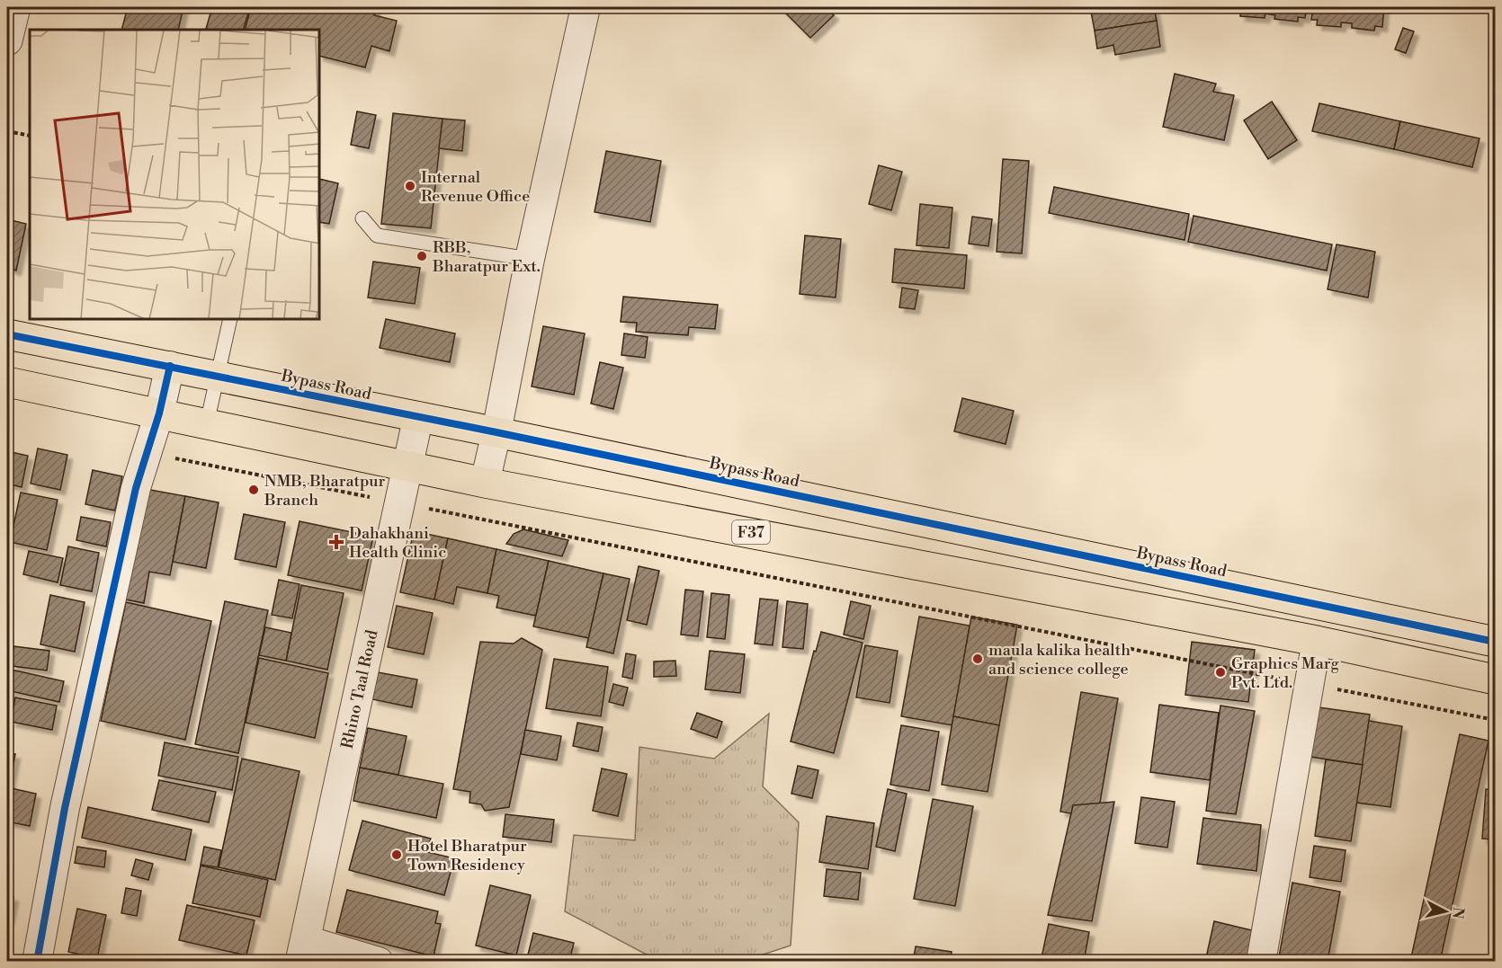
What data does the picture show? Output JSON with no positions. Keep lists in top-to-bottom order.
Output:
{
  "streets": {
    "highway": ["Bypass Road", "F37"],
    "street": ["Rhino Taal Road"]
  },
  "crossings": [
    ["Bypass Road", "Rhino Taal Road"],
    ["F37", "Rhino Taal Road"]
  ],
  "places": {
    "other": [
      "Internal Revenue Office",
      "RBB, Bharatpur Ext.",
      "NMB, Bharatpur Branch",
      "maula kalika health and science college",
      "Graphics Marg Pvt. Ltd.",
      "Hotel Bharatpur Town Residency"
    ],
    "health": ["Dahakhani Health Clinic"]
  },
  "north": "right"
}
